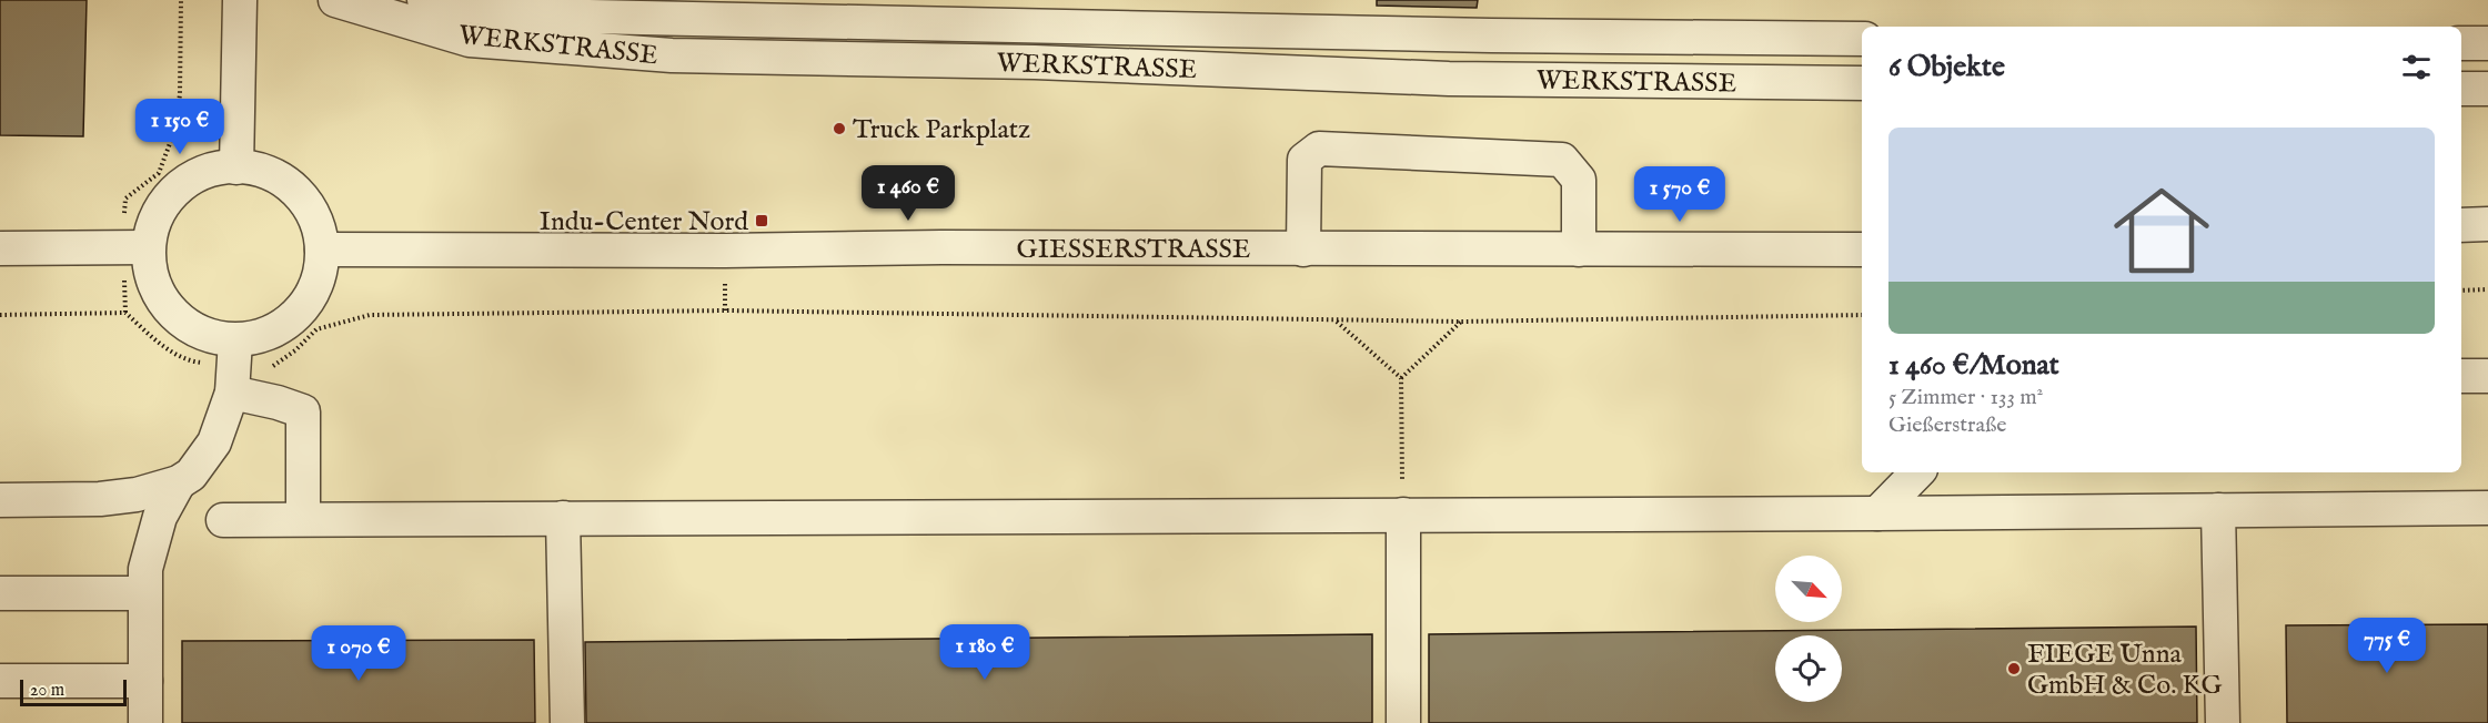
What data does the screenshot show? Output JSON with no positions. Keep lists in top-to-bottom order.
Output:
{
  "streets": {
    "street": ["WERKSTRASSE", "GIESSERSTRASSE"]
  },
  "places": {
    "other": ["Truck Parkplatz", "FIEGE Unna GmbH & Co. KG"],
    "transit": ["Indu-Center Nord"]
  },
  "scale_bar": "20 m",
  "north": "bottom right",
  "page": {
    "heading": "6 Objekte",
    "price": [
      "1 150 €",
      "1 460 €",
      "1 570 €",
      "775 €",
      "1 180 €",
      "1 070 €"
    ],
    "list": [
      {
        "name": "1 460 €/Monat",
        "note": "5 Zimmer · 133 m² · Gießerstraße"
      }
    ],
    "scale": "20 m"
  }
}
